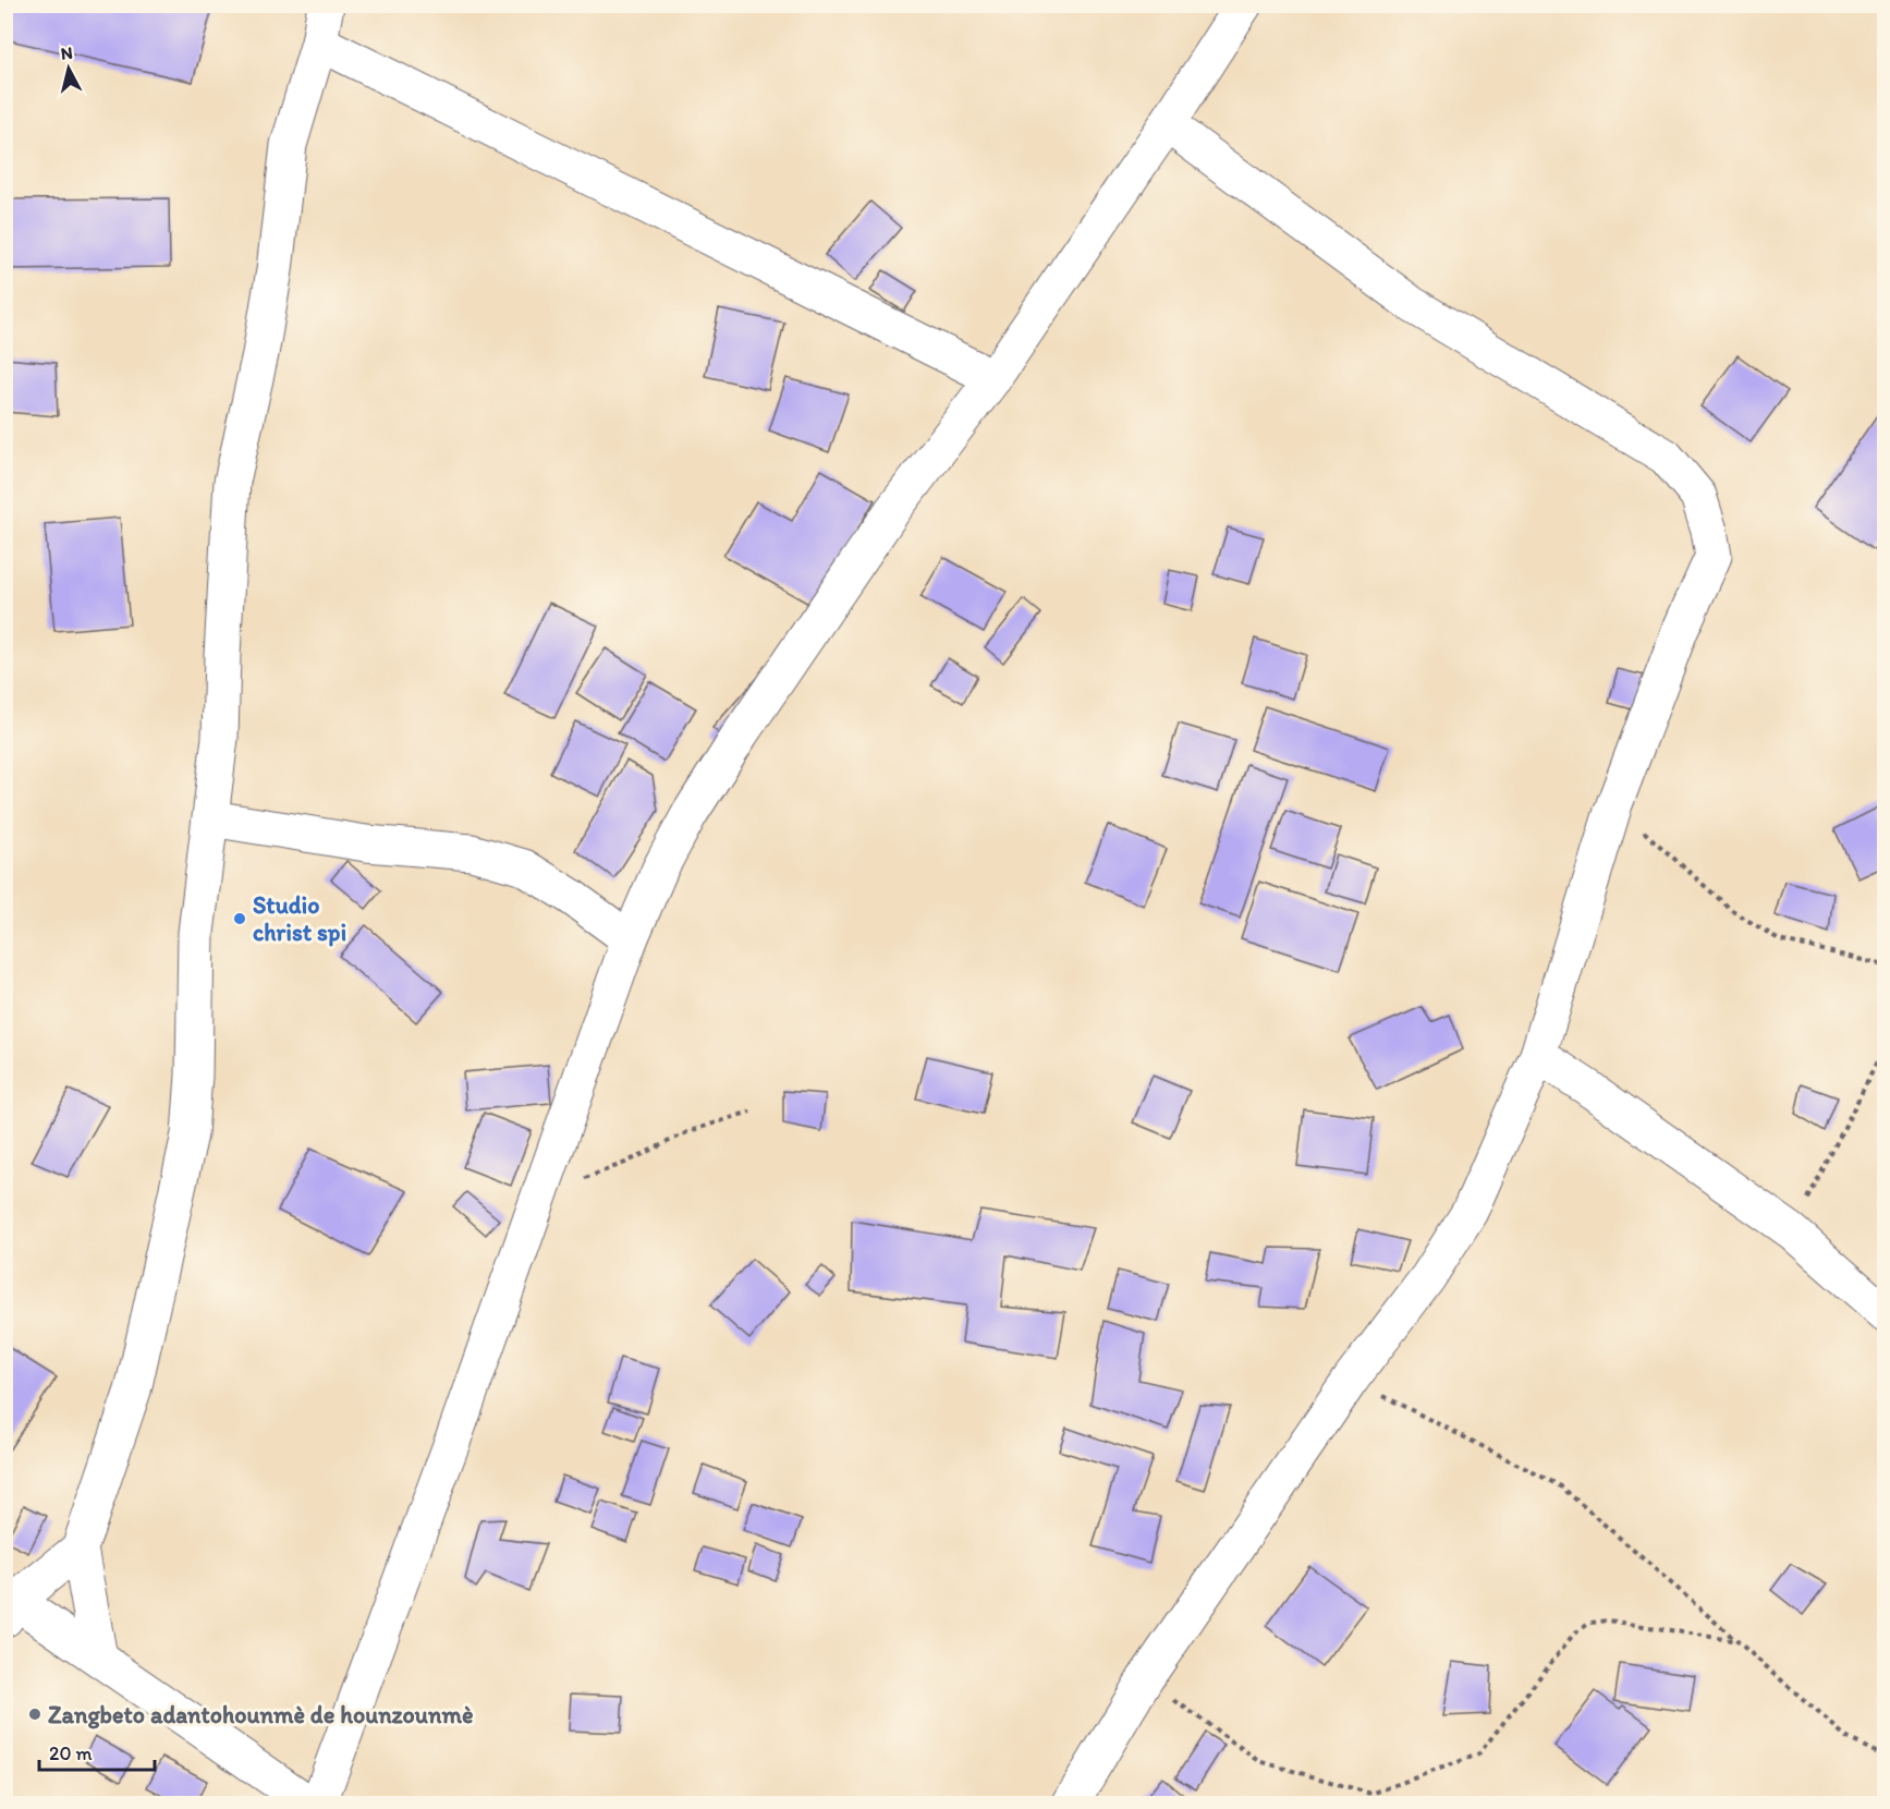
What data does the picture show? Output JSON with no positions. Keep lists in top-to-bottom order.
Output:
{
  "places": ["Studio christ spi", "Zangbeto adantohounmè de hounzounmè"],
  "scale_bar": "20 m",
  "north": "top"
}
